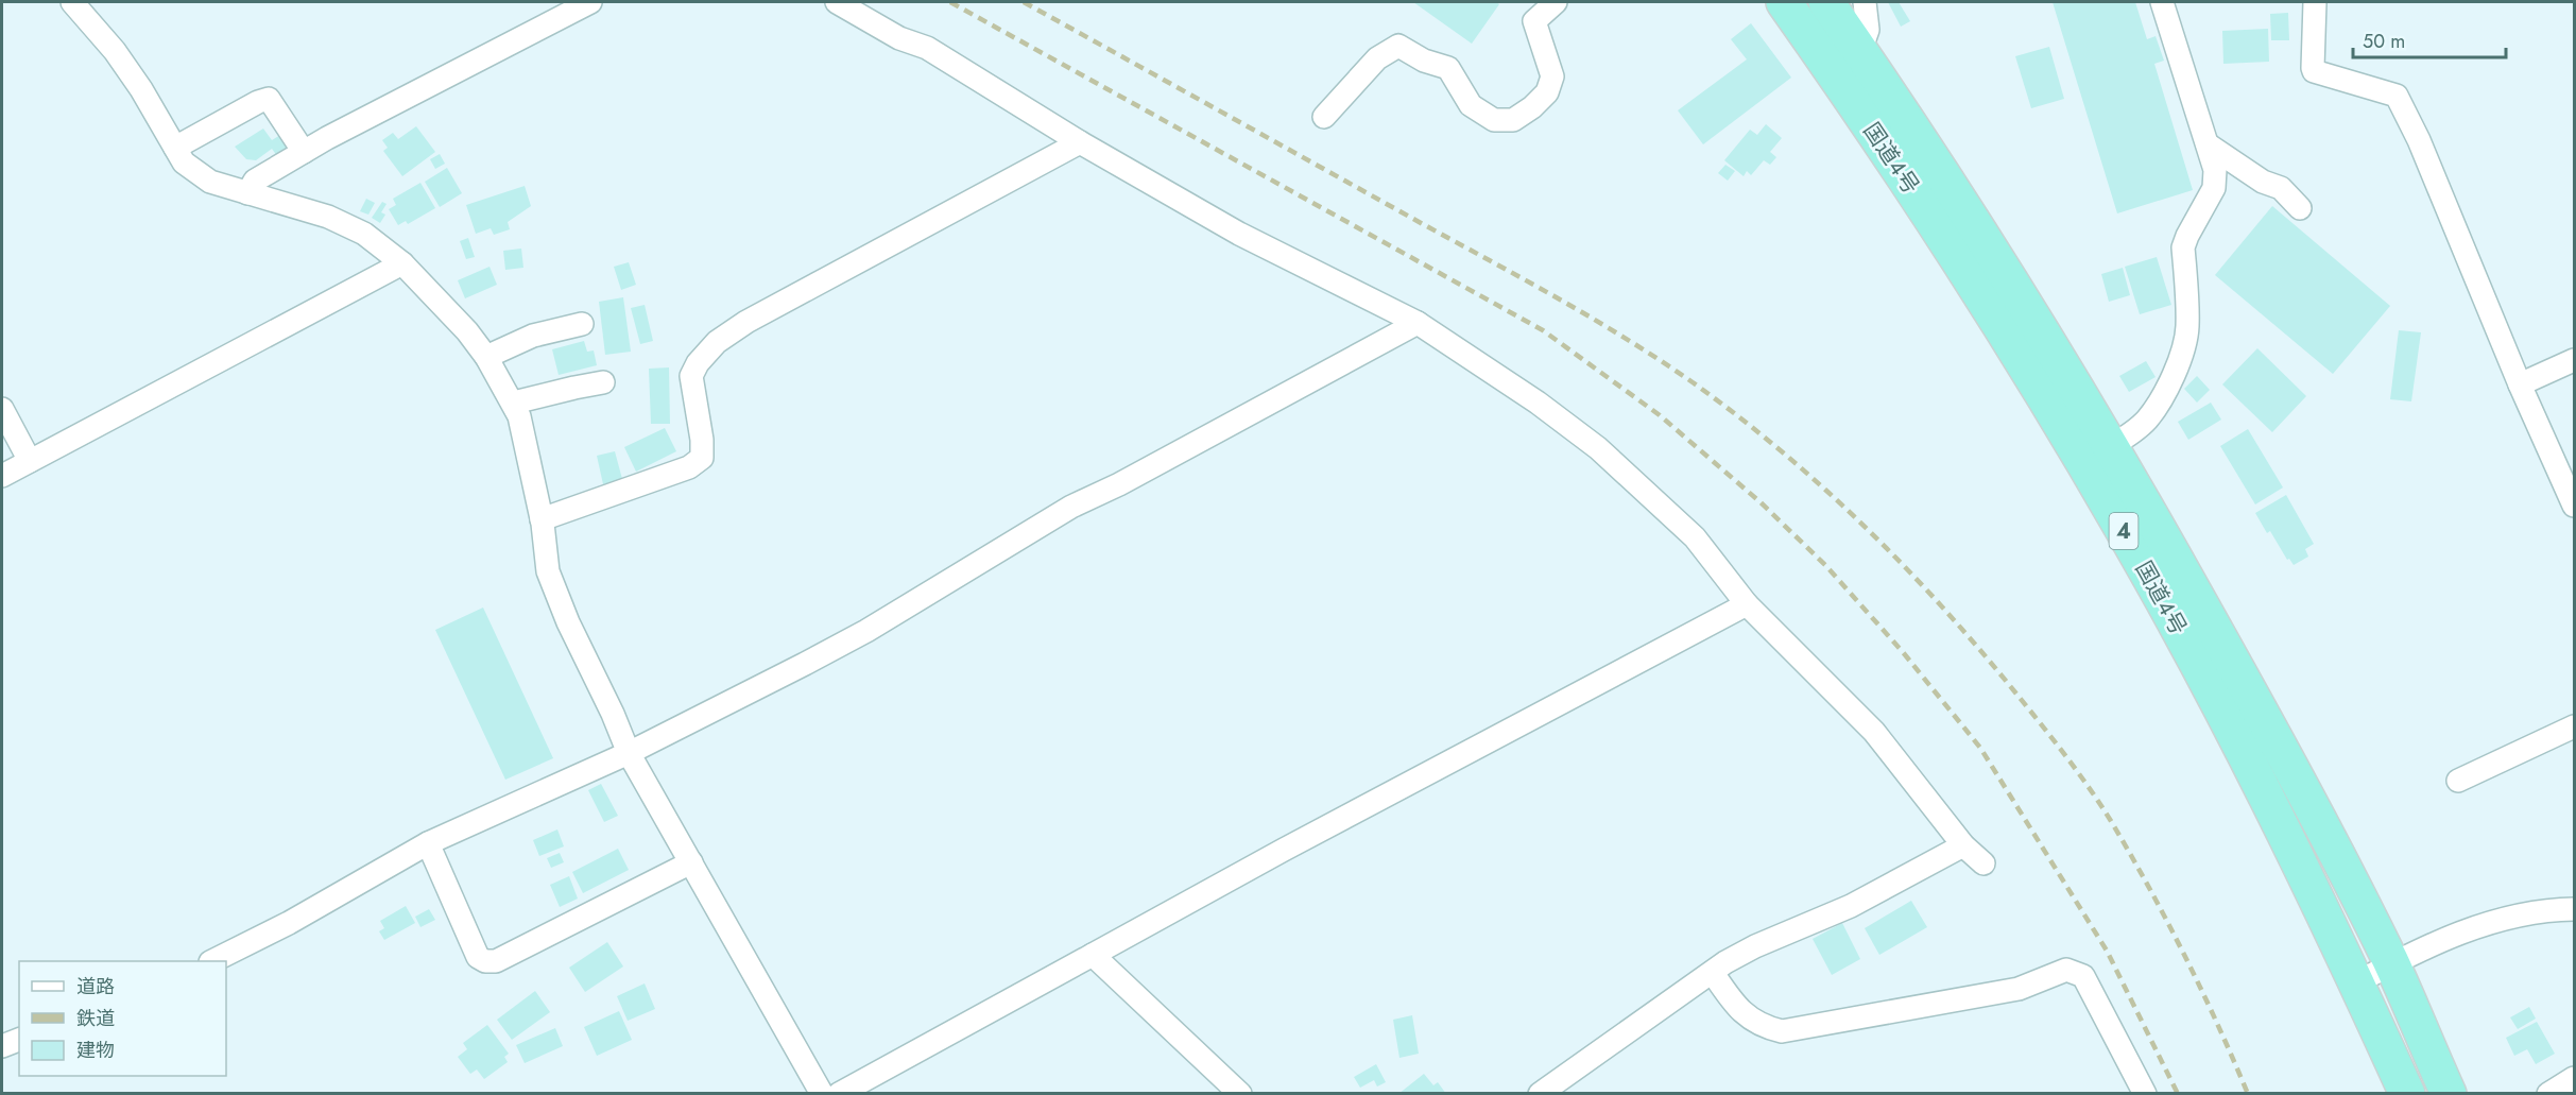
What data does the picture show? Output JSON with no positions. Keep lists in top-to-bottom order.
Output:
{
  "streets": {
    "highway": ["国道4号", "4"]
  },
  "legend": ["道路", "鉄道", "建物"],
  "scale_bar": "50 m"
}
